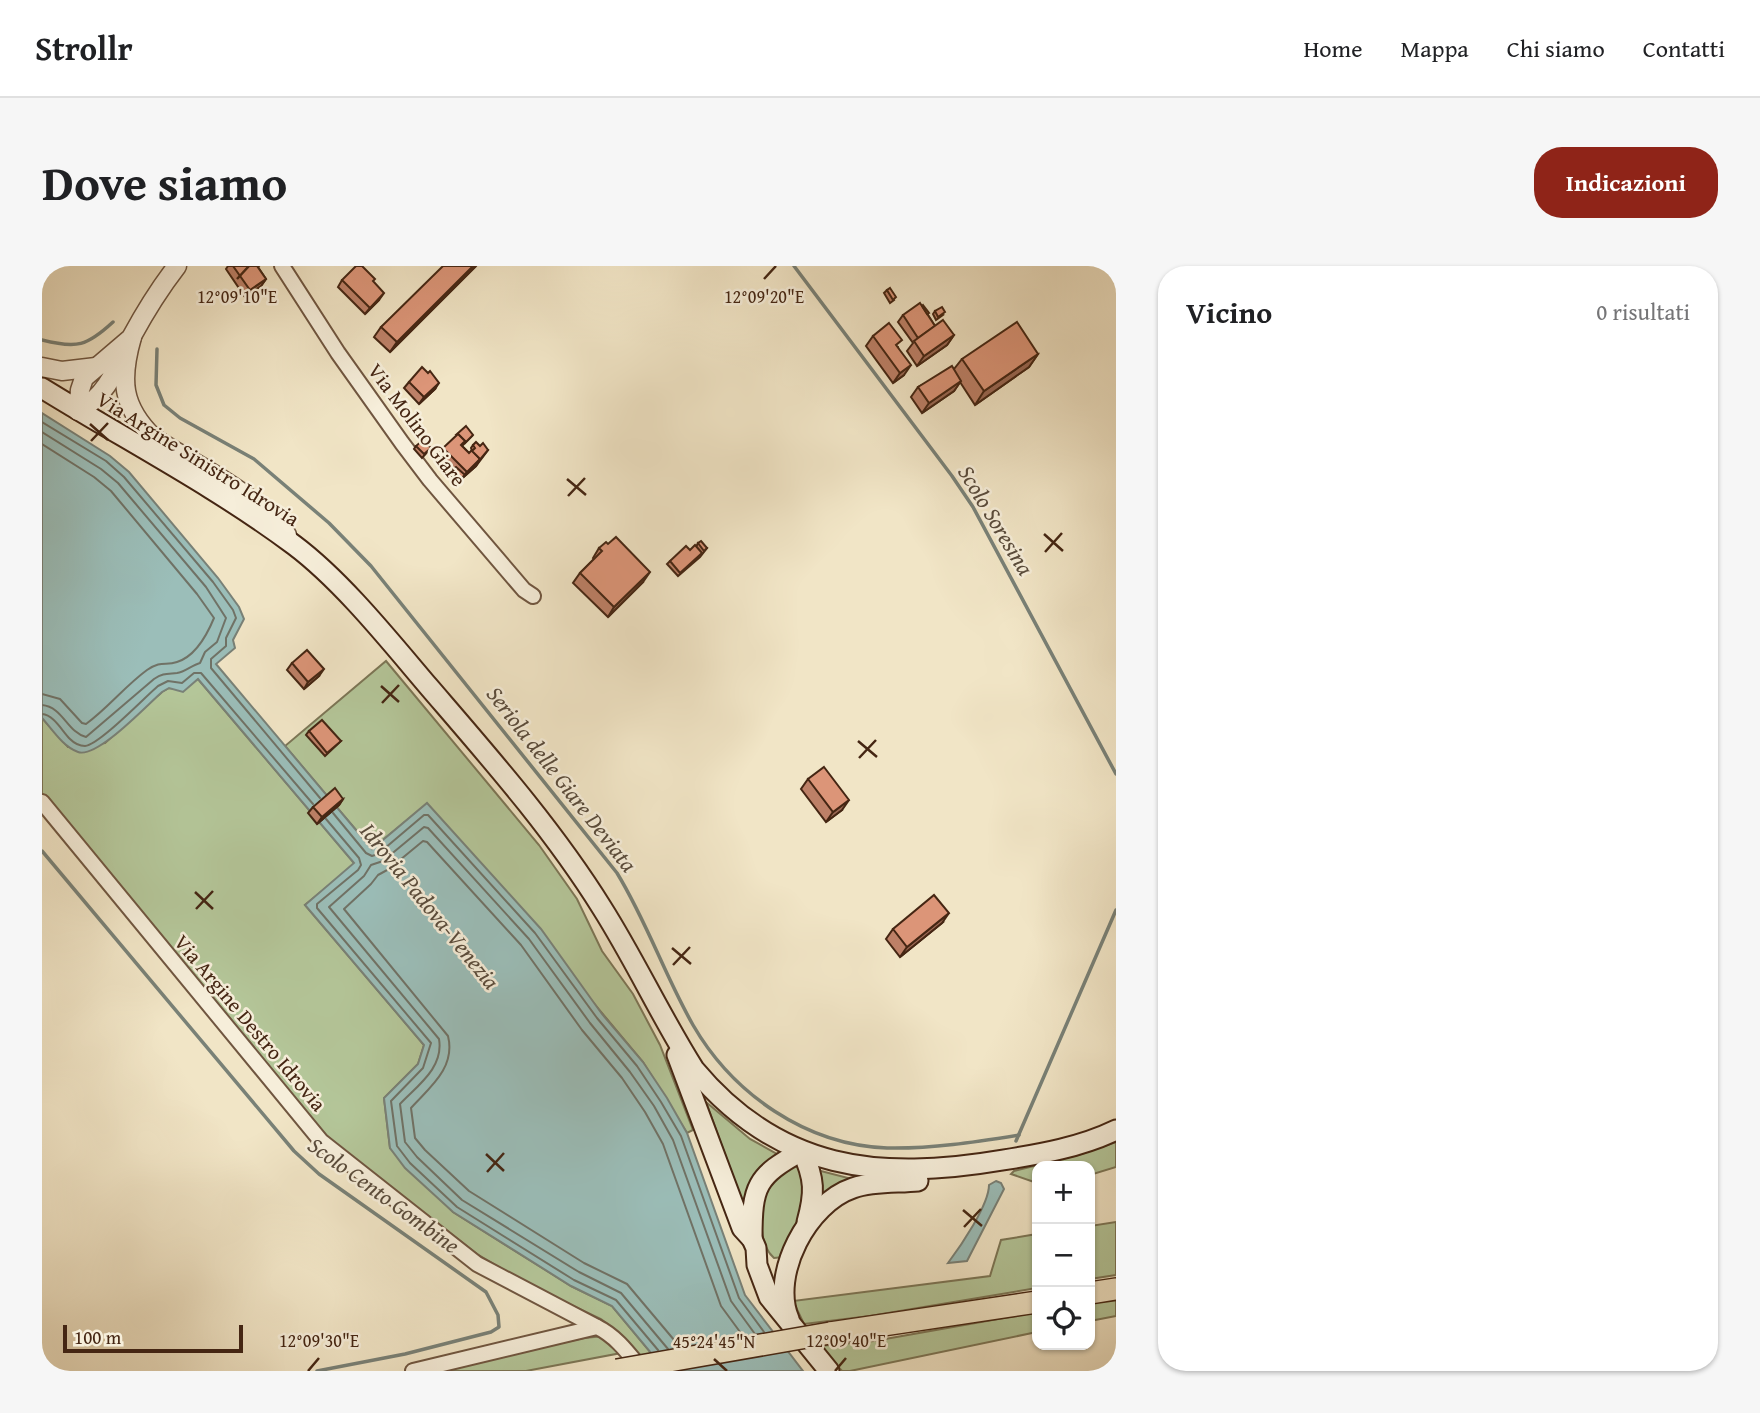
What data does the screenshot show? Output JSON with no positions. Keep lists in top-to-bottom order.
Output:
{
  "streets": {
    "main road": ["Via Argine Sinistro Idrovia"],
    "street": ["Via Molino Giare", "Via Argine Destro Idrovia"]
  },
  "water": [
    "Scolo Soresina",
    "Seriola delle Giare Deviata",
    "Idrovia Padova-Venezia",
    "Scolo Cento Gombine"
  ],
  "scale_bar": "100 m",
  "page": {
    "header": "Strollr",
    "nav": [
      "Home",
      "Mappa",
      "Chi siamo",
      "Contatti"
    ],
    "title": "Dove siamo",
    "buttons": "Indicazioni",
    "heading": ["Vicino", "0 risultati"],
    "map_buttons": ["+", "−"],
    "scale": "100 m"
  },
  "coordinates": [
    "12°09'10\"E",
    "12°09'20\"E",
    "12°09'30\"E",
    "12°09'40\"E",
    "45°24'45\"N"
  ]
}
